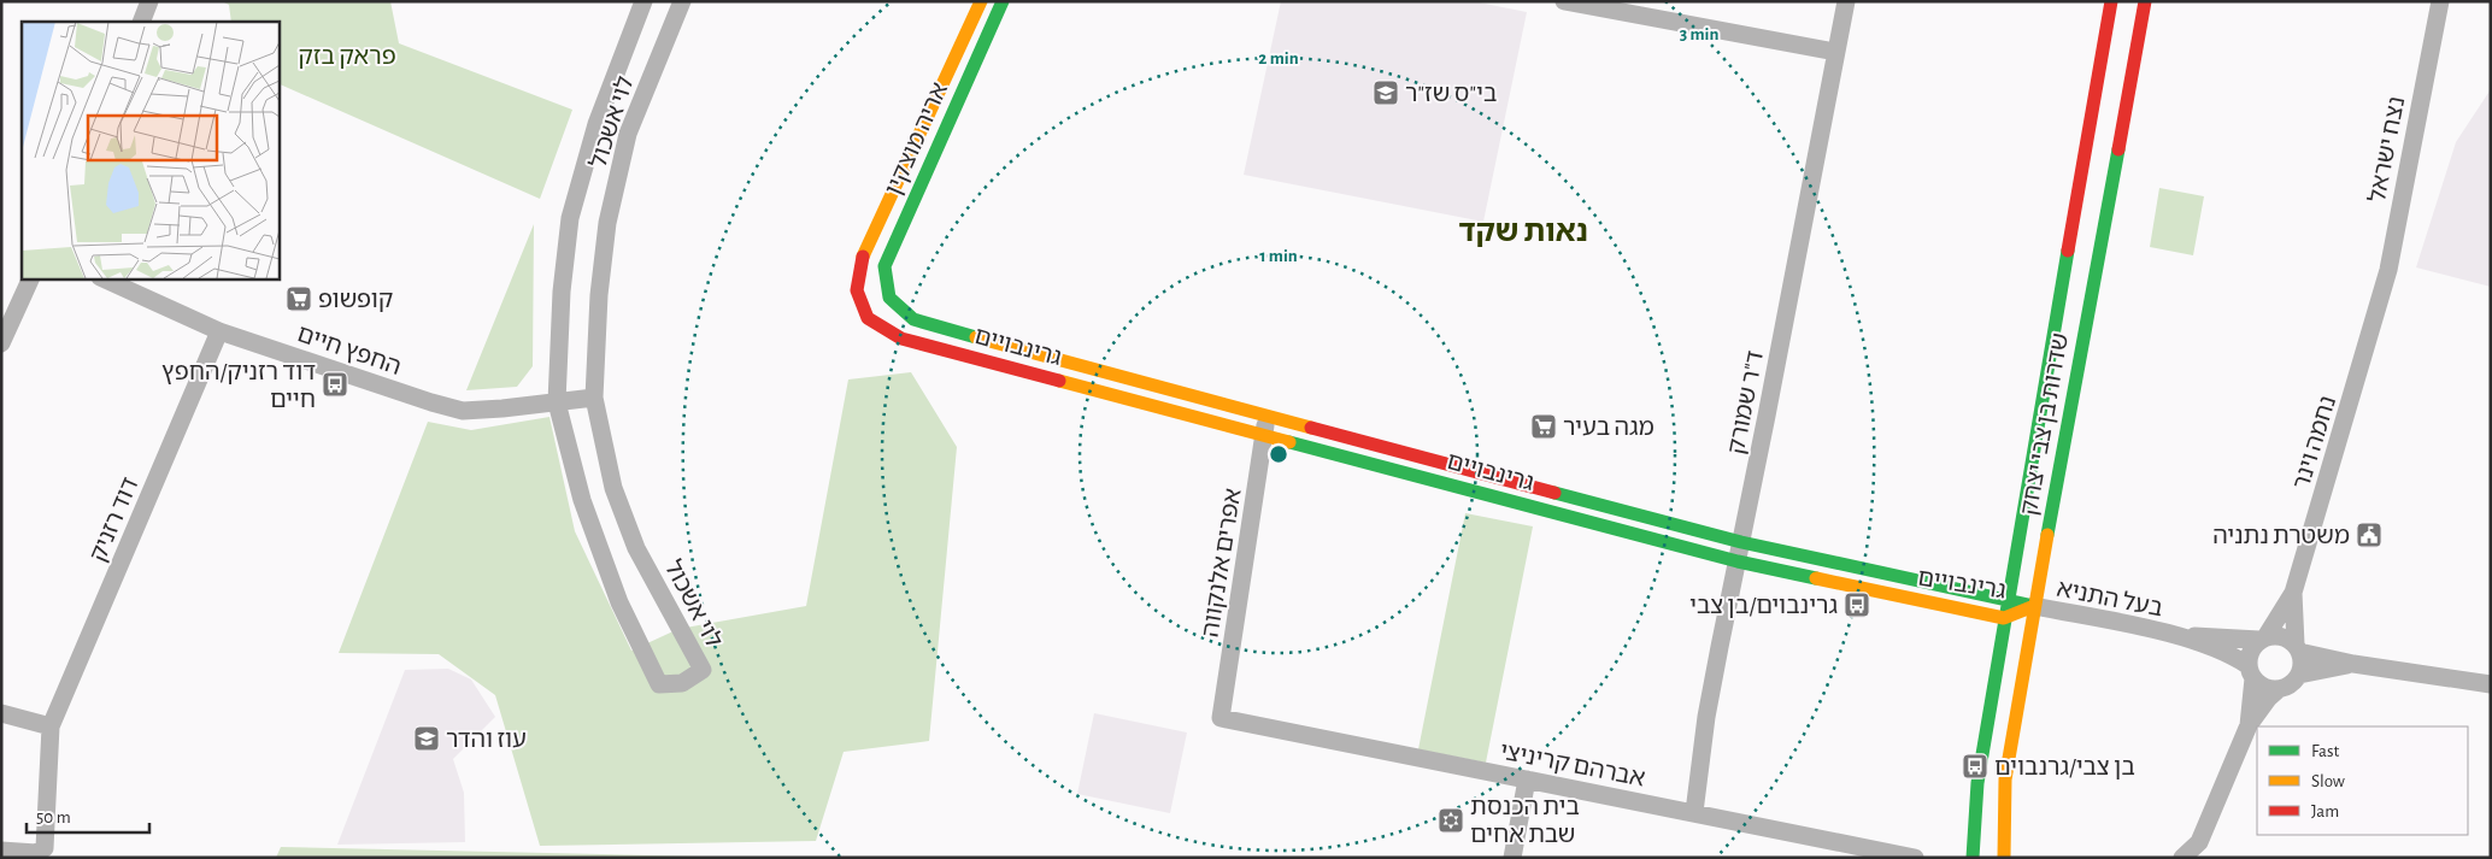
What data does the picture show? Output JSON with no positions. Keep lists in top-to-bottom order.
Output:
{
  "streets": {
    "street": [
      "לוי אשכול",
      "אריה מוצקין",
      "נצח ישראל",
      "גרינבויים",
      "החפץ חיים",
      "ד\"ר שמורק",
      "שדרות בן צבי יצחק",
      "נחמה וינר",
      "דוד רזניק",
      "אפרים אלנקווה",
      "בעל התניא",
      "אברהם קריניצי"
    ]
  },
  "crossings": [
    ["לוי אשכול", "החפץ חיים"],
    ["אריה מוצקין", "גרינבויים"],
    ["נצח ישראל", "נחמה וינר"],
    ["גרינבויים", "ד\"ר שמורק"],
    ["גרינבויים", "שדרות בן צבי יצחק"],
    ["גרינבויים", "אפרים אלנקווה"],
    ["גרינבויים", "בעל התניא"],
    ["החפץ חיים", "דוד רזניק"],
    ["ד\"ר שמורק", "אברהם קריניצי"],
    ["שדרות בן צבי יצחק", "בעל התניא"],
    ["נחמה וינר", "בעל התניא"],
    ["אפרים אלנקווה", "אברהם קריניצי"]
  ],
  "districts": ["נאות שקד"],
  "parks": ["פראק בזק"],
  "places": {
    "school or university": ["בי\"ס שז\"ר", "עוז והדר"],
    "supermarket": ["קופשופ", "מגה בעיר"],
    "bus stop": ["דוד רזניק/החפץ חיים", "גרינבוים/בן צבי", "בן צבי/גרנבוים"],
    "public building": ["משטרת נתניה"],
    "synagogue": ["בית הכנסת שבת אחים"]
  },
  "legend": ["Fast", "Slow", "Jam"],
  "scale_bar": "50 m",
  "rings": ["3 min", "2 min", "1 min"]
}
